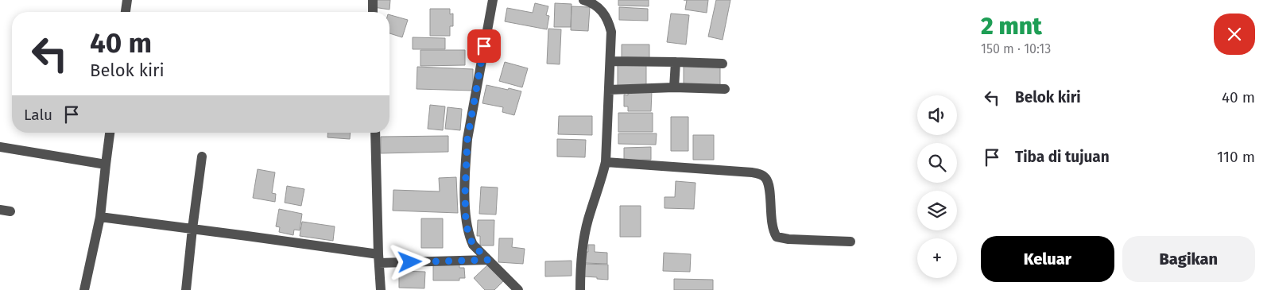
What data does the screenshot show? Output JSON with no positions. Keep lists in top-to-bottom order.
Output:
{
  "page": {
    "heading": ["2 mnt", "150 m · 10:13"],
    "turn": ["40 m", "Belok kiri"],
    "list": [
      {
        "name": "Belok kiri",
        "value": "40 m"
      },
      {
        "name": "Tiba di tujuan",
        "value": "110 m"
      }
    ],
    "map_buttons": "+",
    "then": "Lalu",
    "buttons": ["Keluar", "Bagikan"]
  }
}
